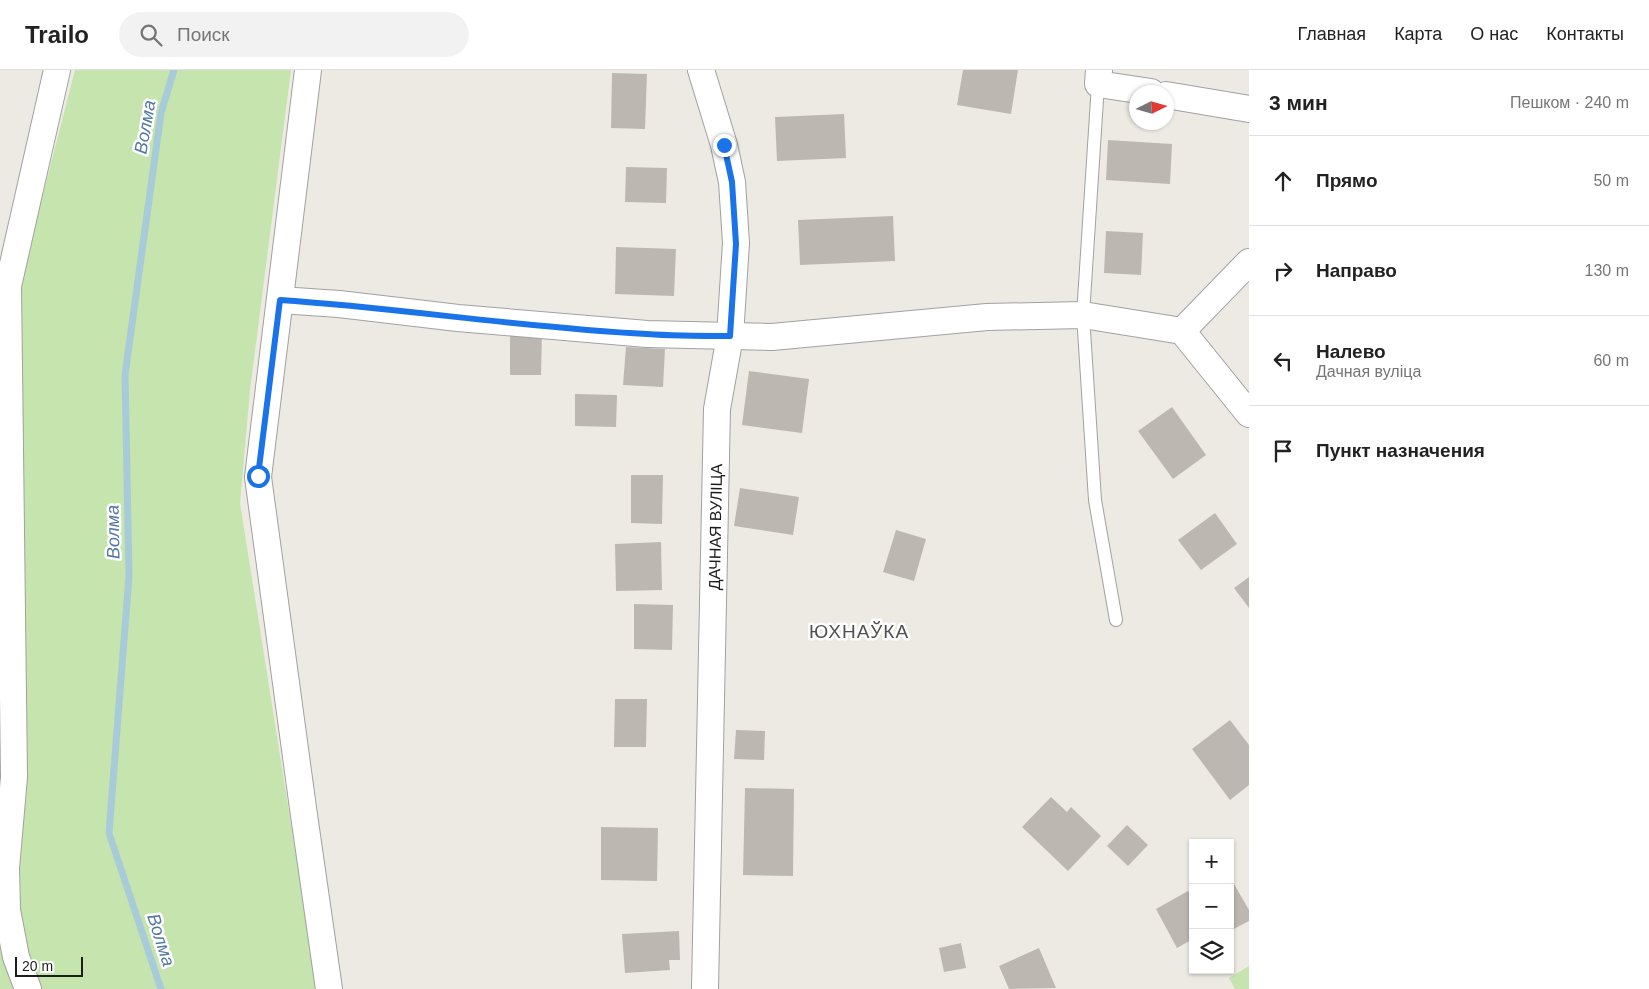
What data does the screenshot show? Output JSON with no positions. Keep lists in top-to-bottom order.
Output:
{
  "streets": {
    "street": ["ДАЧНАЯ ВУЛІЦА"]
  },
  "districts": ["ЮХНАЎКА"],
  "water": ["Волма"],
  "scale_bar": "20 m",
  "north": "right",
  "page": {
    "header": "Trailo",
    "search": "Поиск",
    "nav": [
      "Главная",
      "Карта",
      "О нас",
      "Контакты"
    ],
    "heading": ["3 мин", "Пешком · 240 m"],
    "list": [
      ["Прямо", "50 m"],
      ["Направо", "130 m"],
      ["Налево", "Дачная вуліца", "60 m"],
      "Пункт назначения"
    ],
    "map_buttons": ["+", "−"],
    "scale": "20 m"
  }
}
